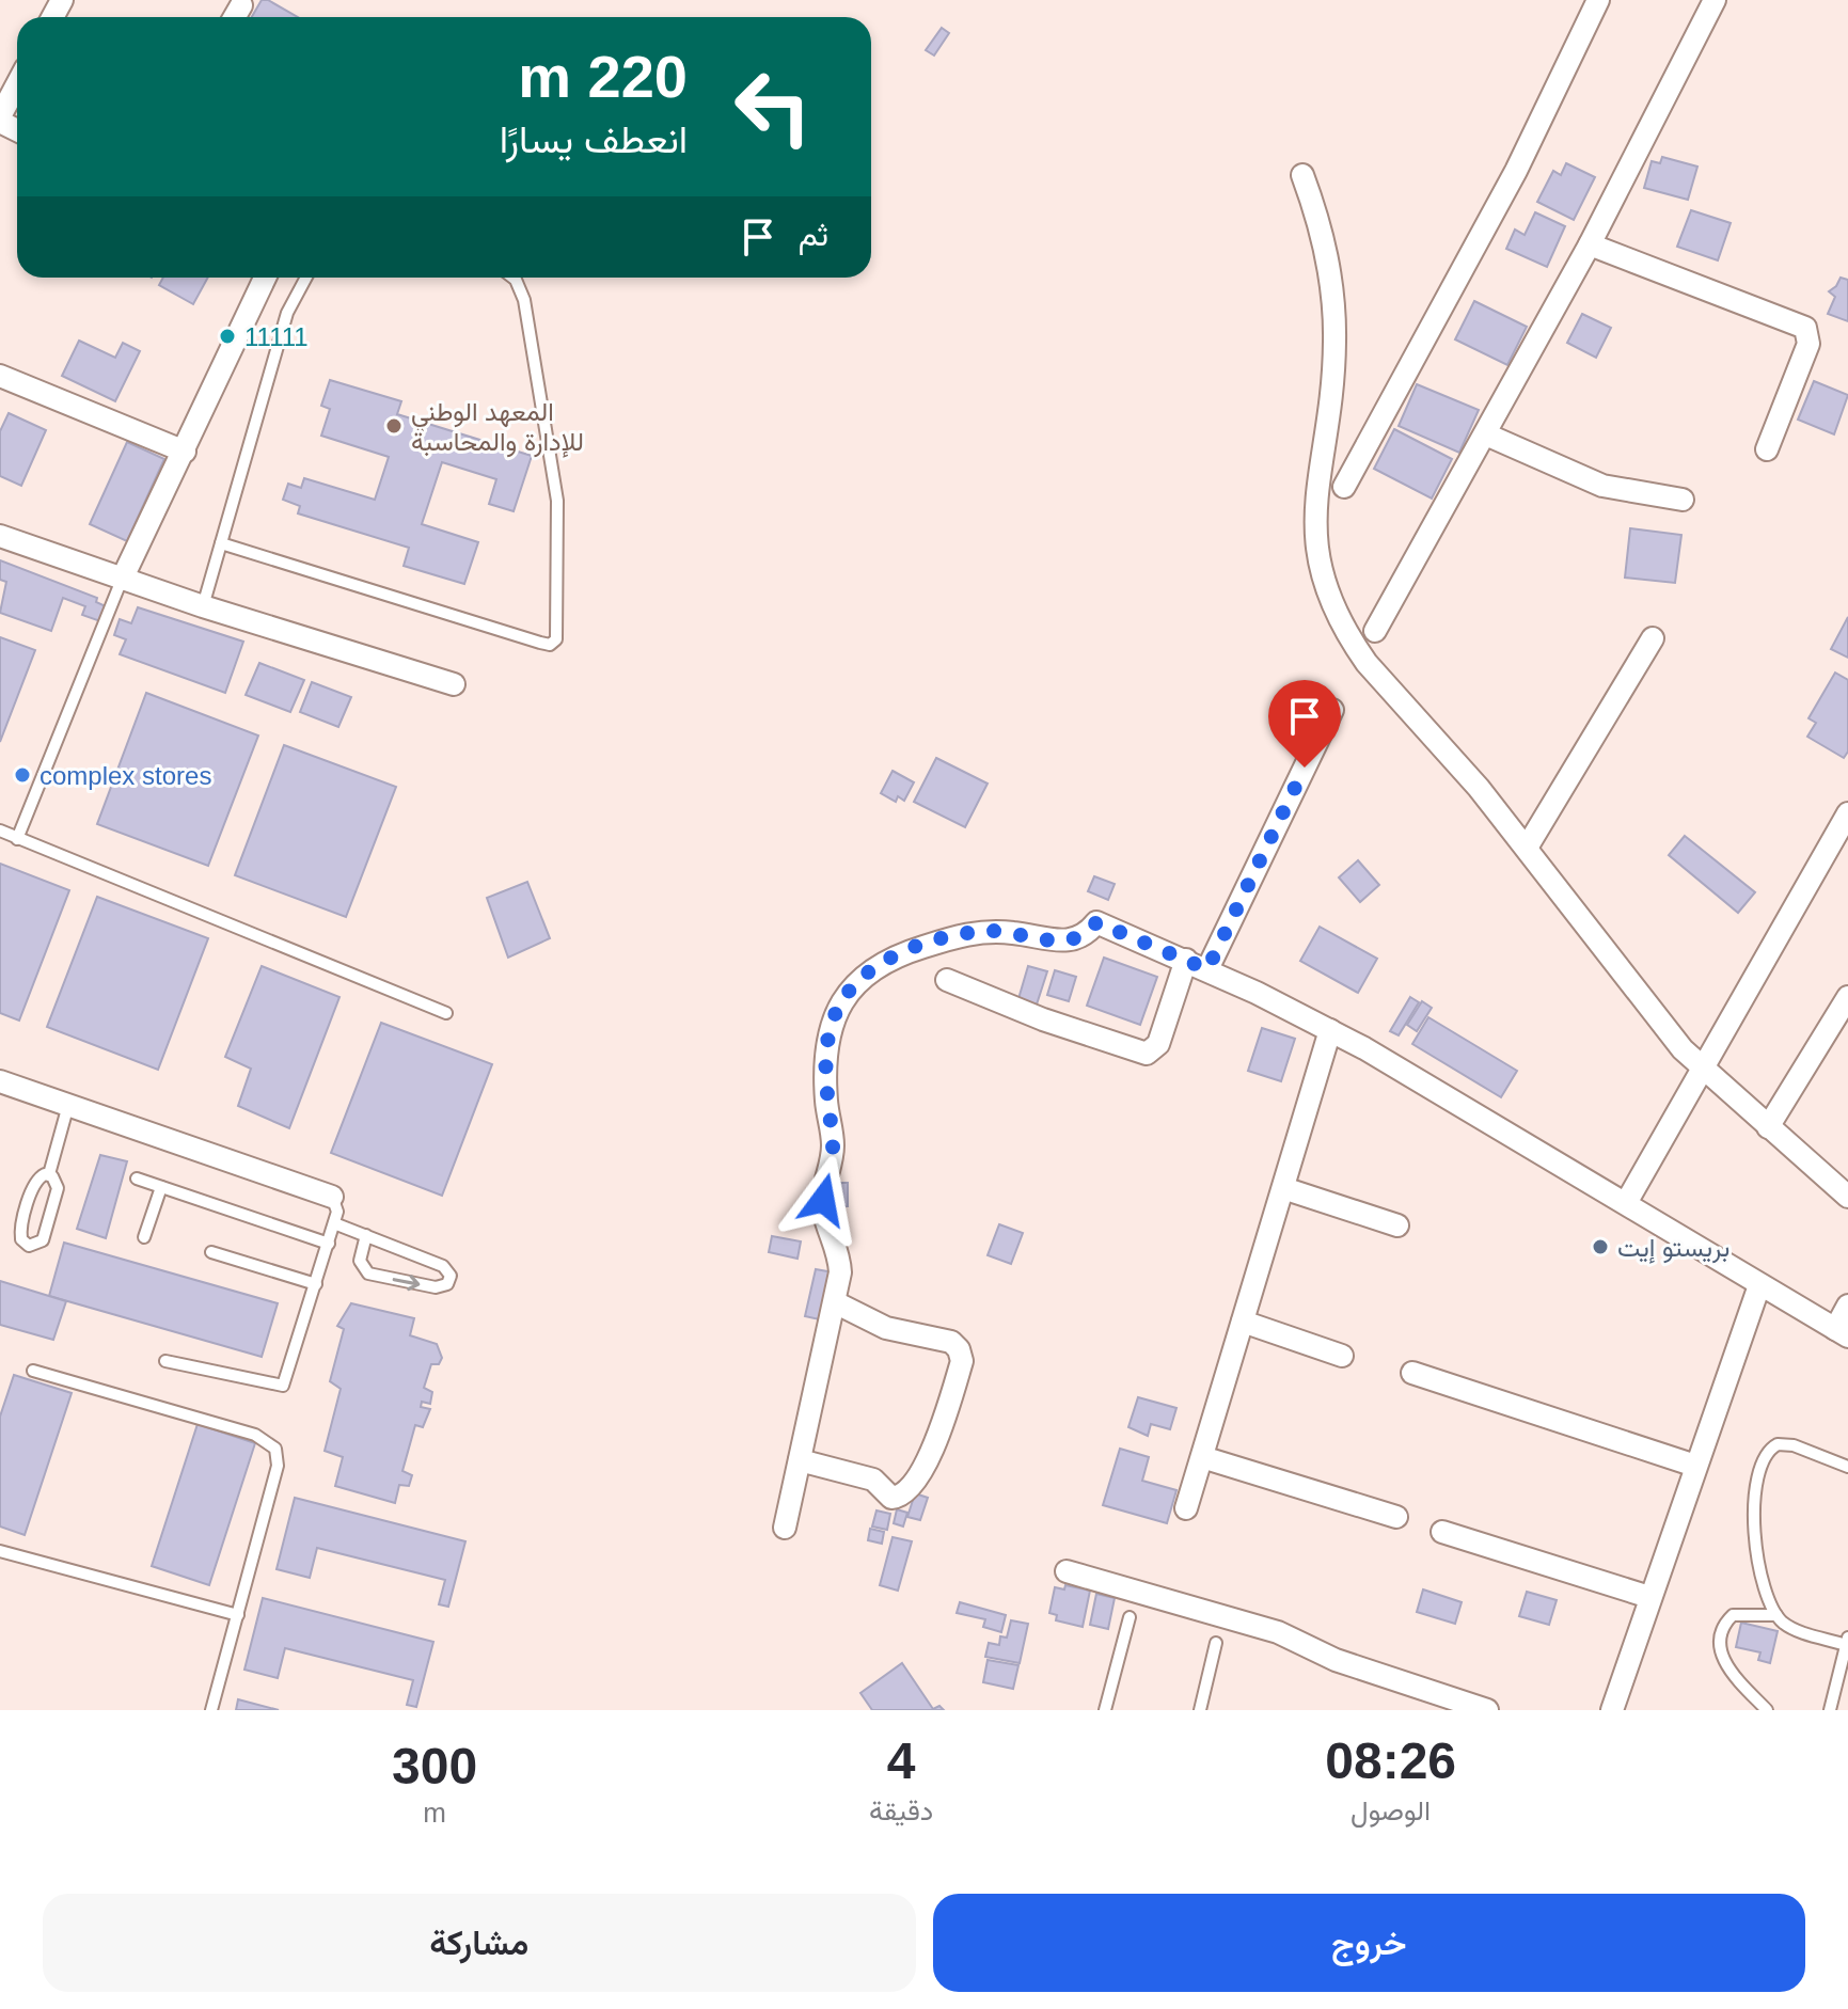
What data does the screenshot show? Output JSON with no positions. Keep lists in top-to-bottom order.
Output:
{
  "places": [
    "11111",
    "المعهد الوطني للإدارة والمحاسبة",
    "complex stores",
    "بريستو إيت"
  ],
  "page": {
    "turn": ["220 m", "انعطف يسارًا"],
    "then": "ثم",
    "eta": [
      "08:26",
      "الوصول",
      "4",
      "دقيقة",
      "300",
      "m"
    ],
    "buttons": ["خروج", "مشاركة"]
  }
}
